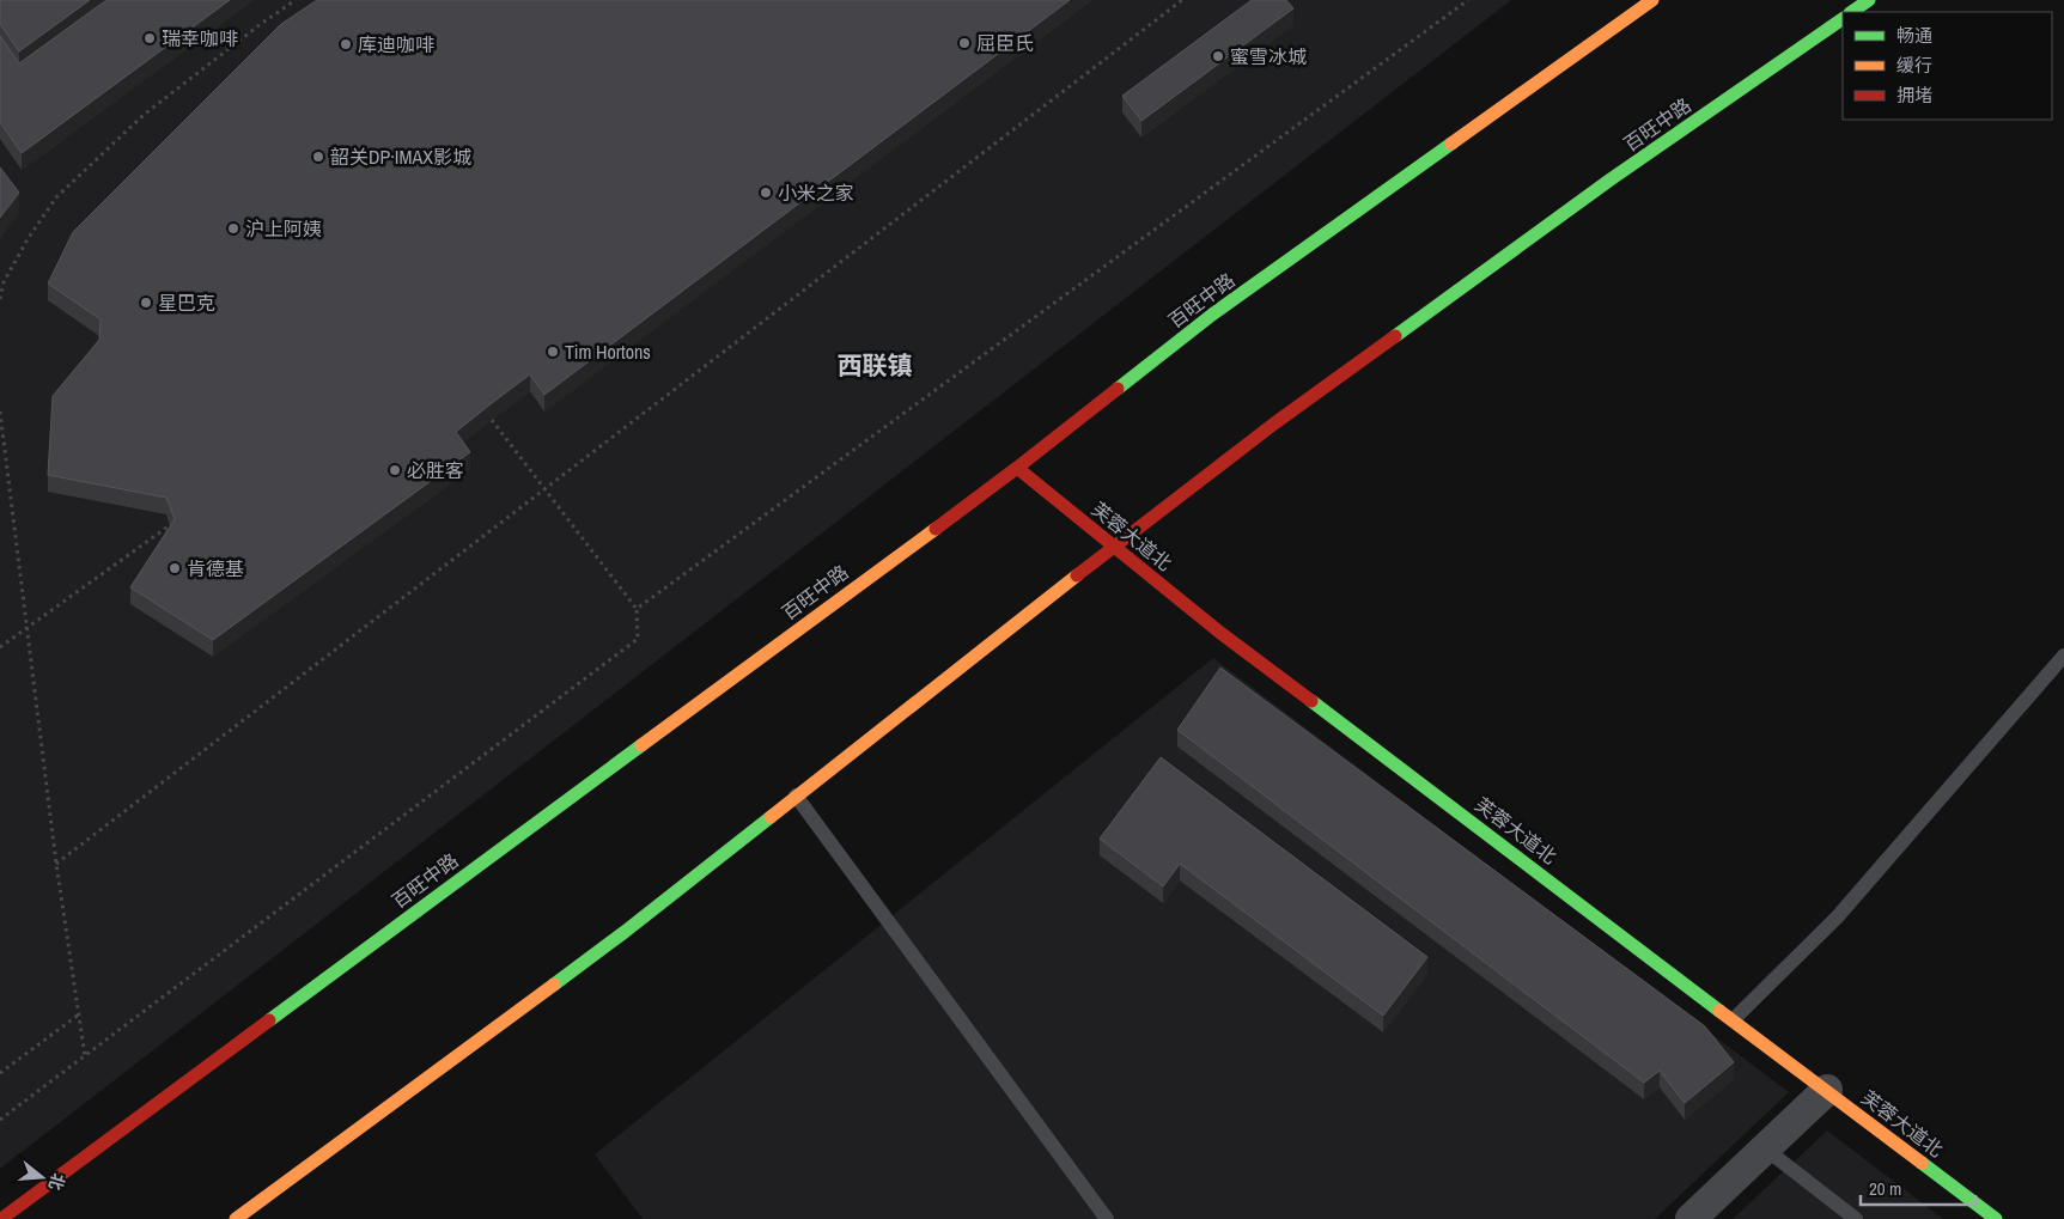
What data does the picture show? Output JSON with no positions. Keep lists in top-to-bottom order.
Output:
{
  "streets": {
    "main road": ["百旺中路", "芙蓉大道北"]
  },
  "crossings": [
    ["百旺中路", "芙蓉大道北"]
  ],
  "districts": ["西联镇"],
  "places": [
    "瑞幸咖啡",
    "屈臣氏",
    "库迪咖啡",
    "蜜雪冰城",
    "韶关DP·IMAX影城",
    "小米之家",
    "沪上阿姨",
    "星巴克",
    "Tim Hortons",
    "必胜客",
    "肯德基"
  ],
  "legend": ["畅通", "缓行", "拥堵"],
  "scale_bar": "20 m",
  "north": "right"
}
